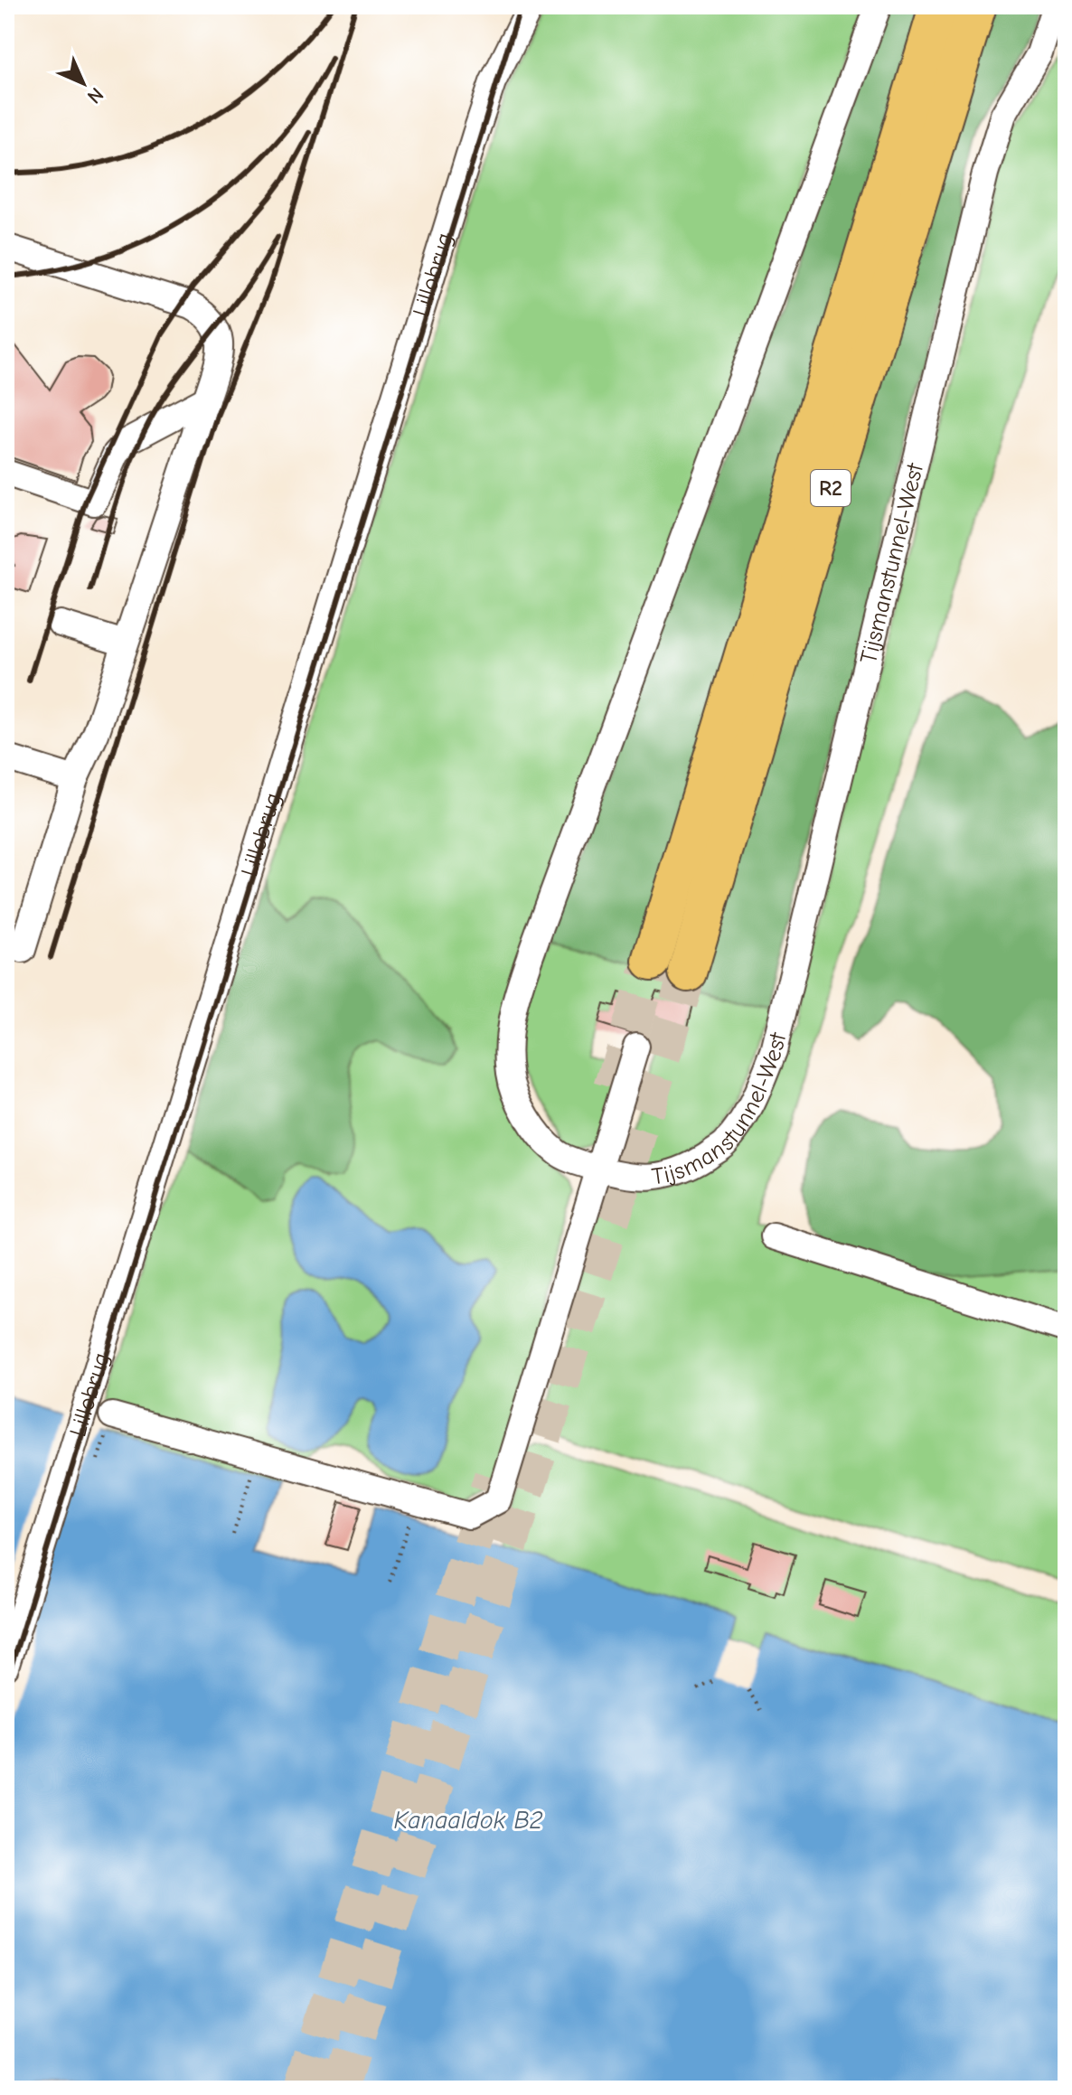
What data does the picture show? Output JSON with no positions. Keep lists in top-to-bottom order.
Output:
{
  "streets": {
    "highway": ["R2"],
    "street": ["Lillobrug", "Tijsmanstunnel-West"]
  },
  "water": ["Kanaaldok B2"],
  "north": "bottom right"
}
